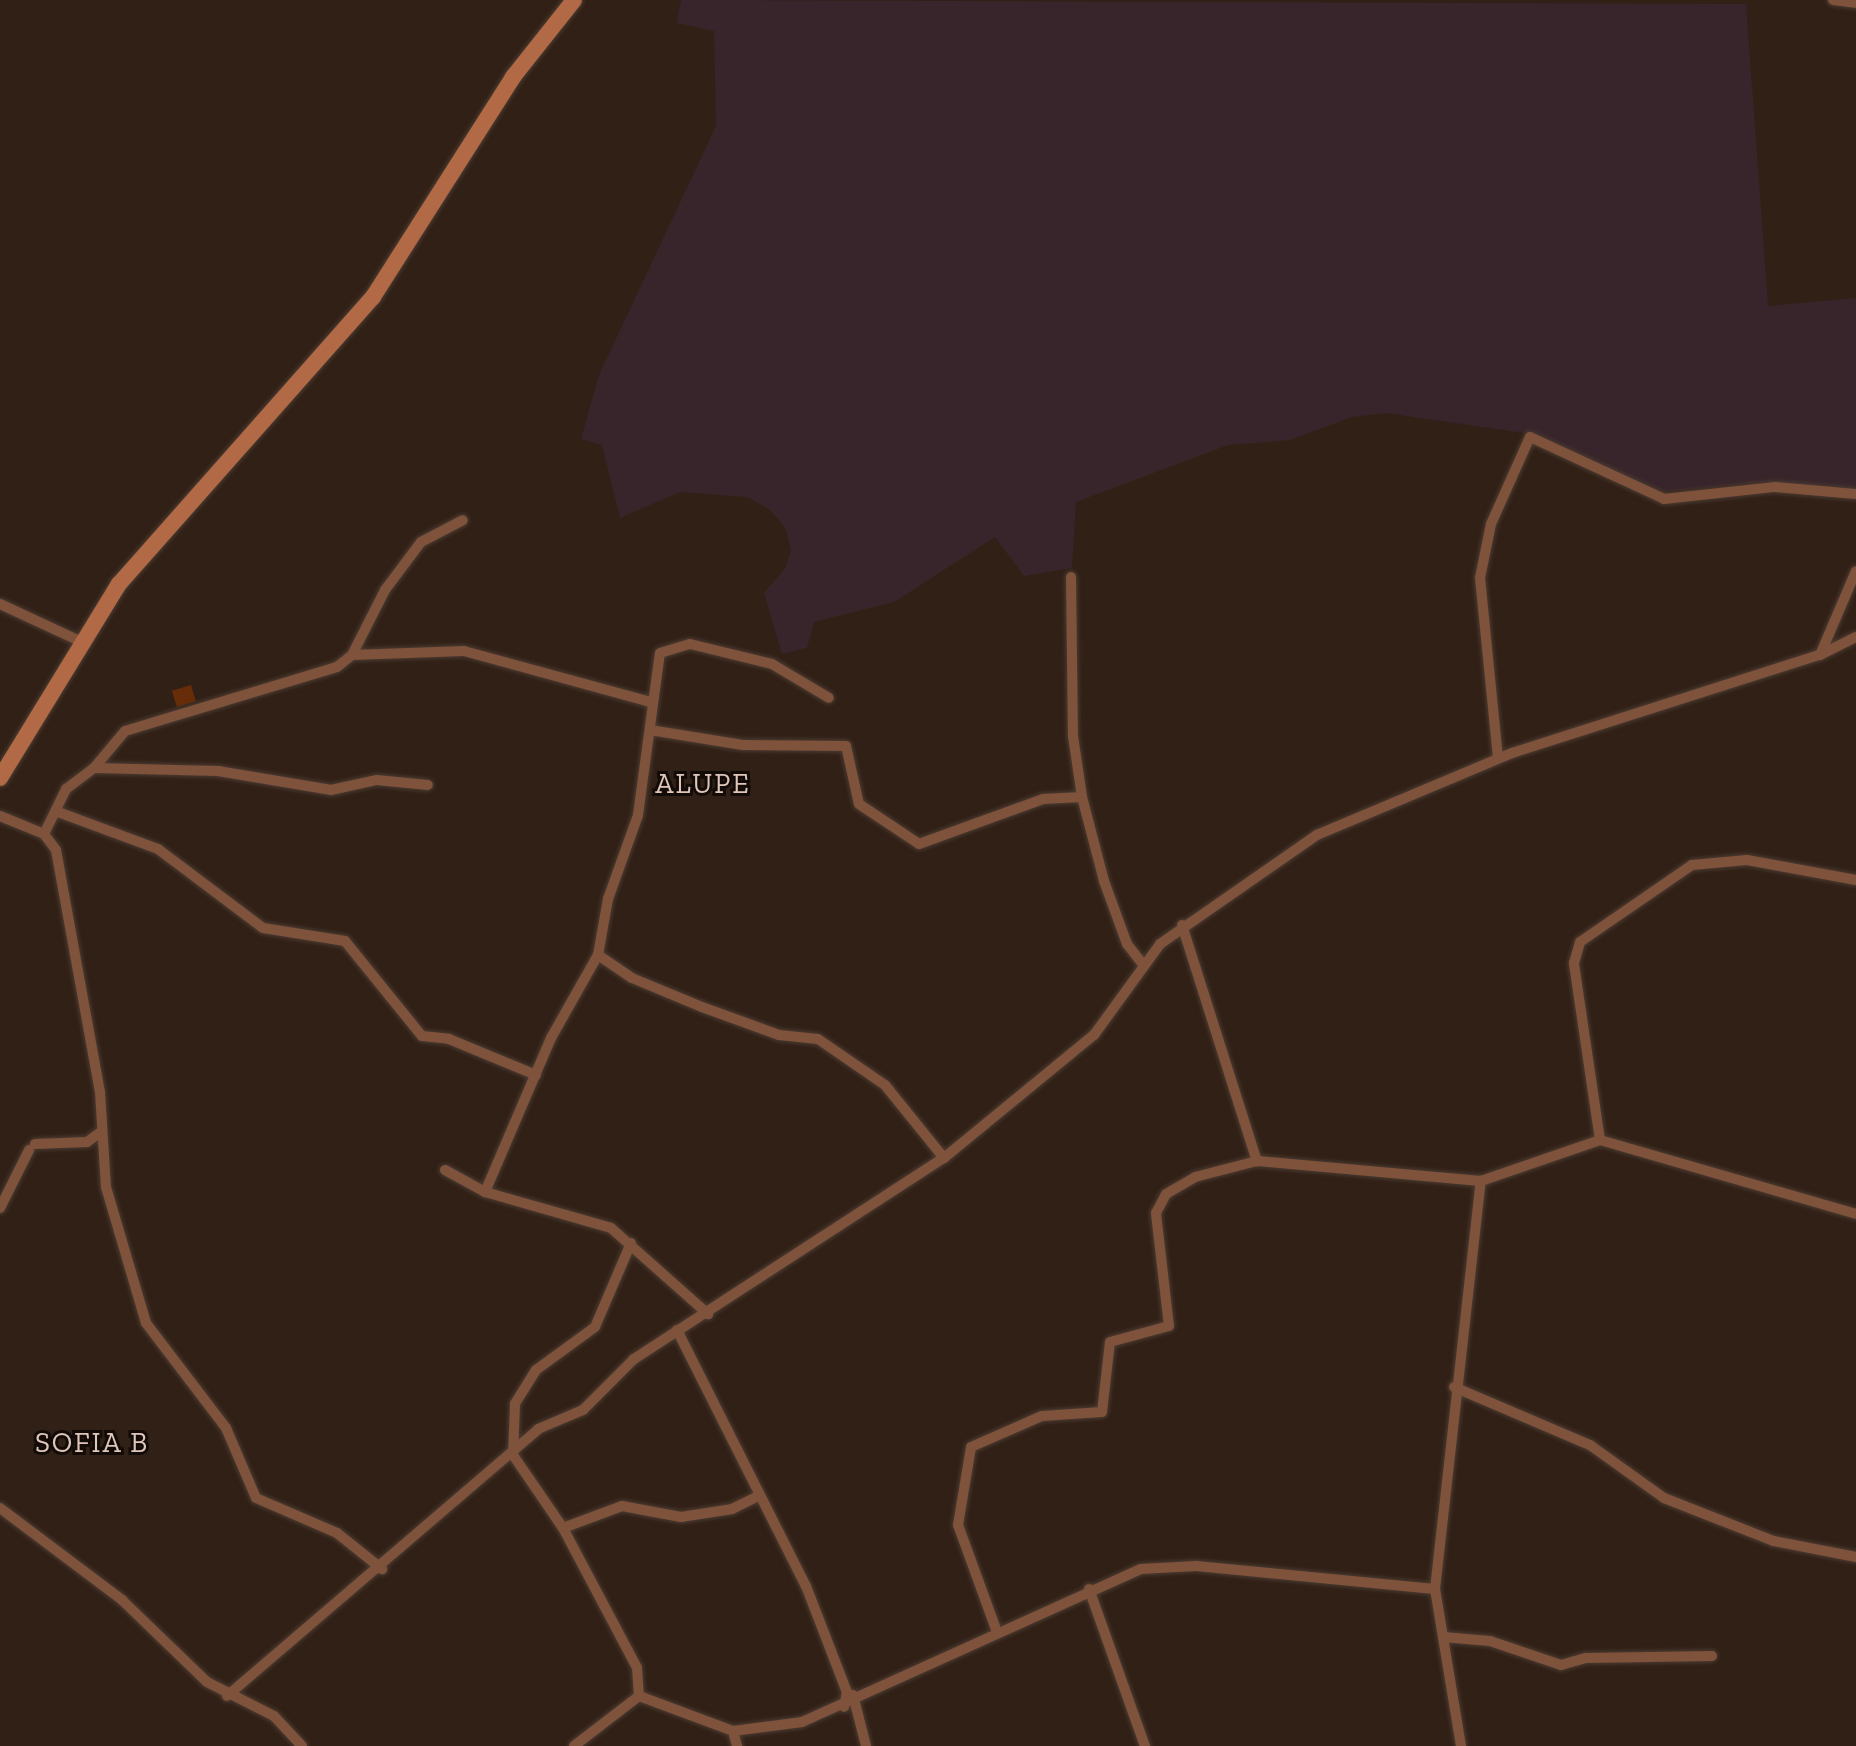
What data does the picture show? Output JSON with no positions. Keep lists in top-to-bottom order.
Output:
{
  "districts": ["ALUPE", "SOFIA B"]
}
